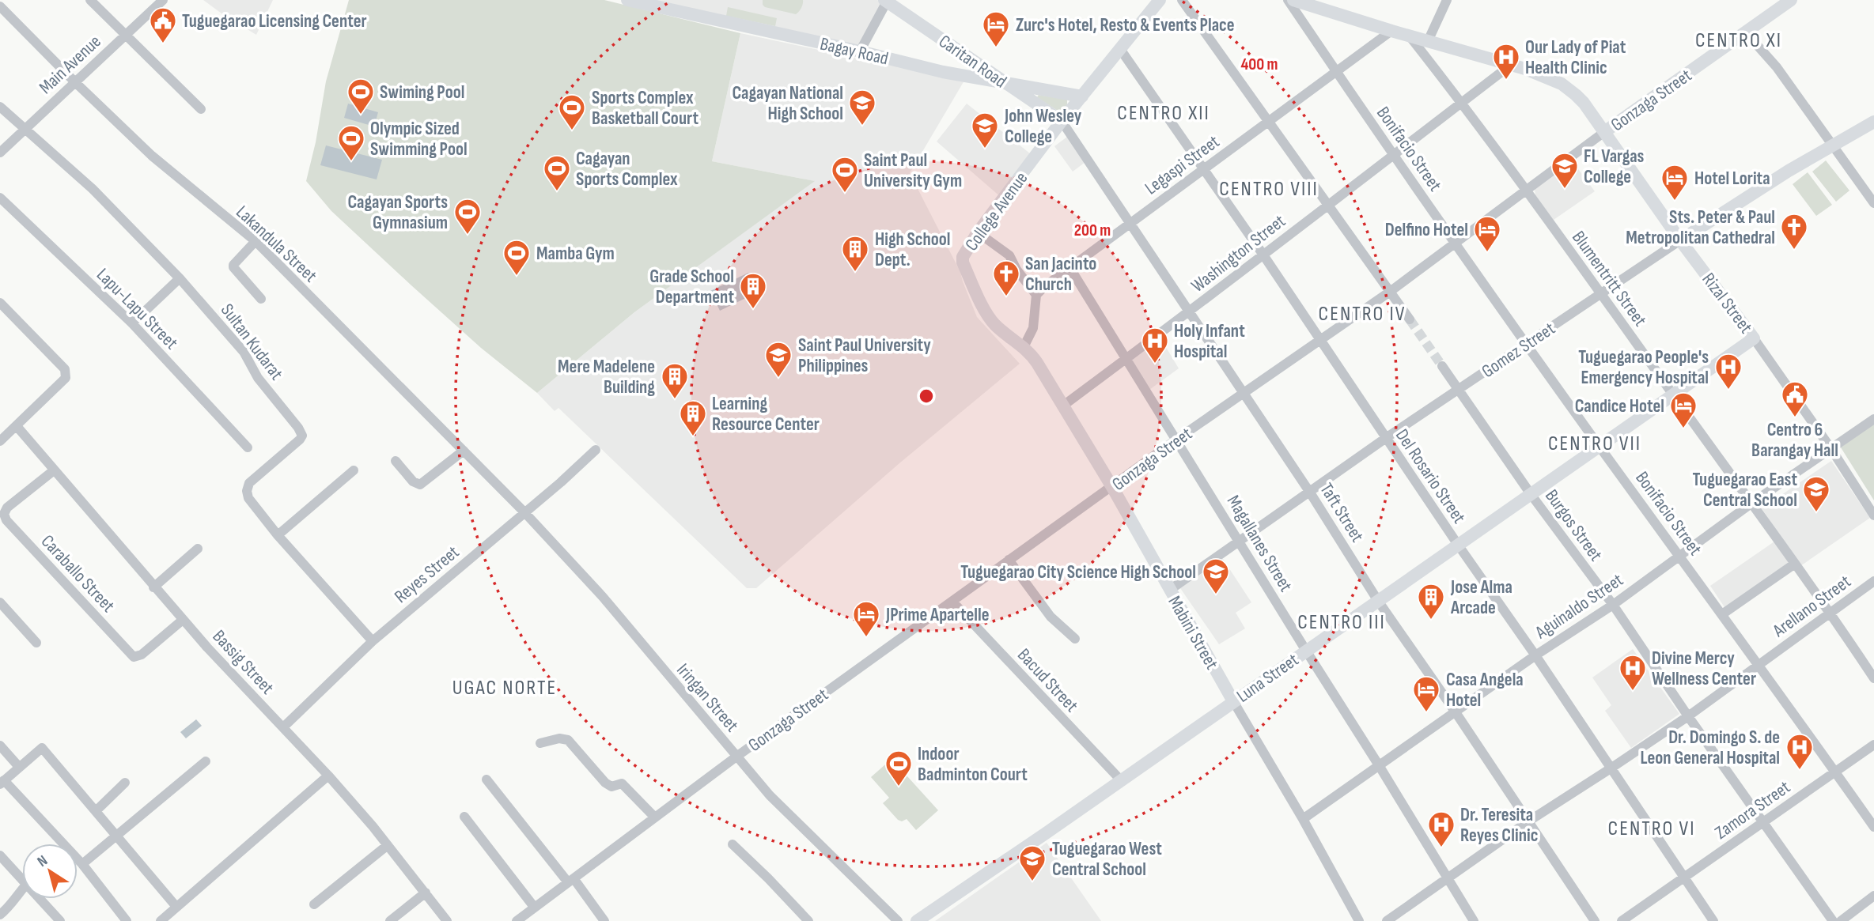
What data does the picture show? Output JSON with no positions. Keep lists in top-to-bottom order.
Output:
{
  "streets": {
    "main road": [
      "Bagay Road",
      "Caritan Road",
      "Gonzaga Street",
      "College Avenue",
      "Rizal Street",
      "Gomez Street",
      "Mabini Street",
      "Luna Street"
    ],
    "street": [
      "Main Avenue",
      "Bonifacio Street",
      "Legaspi Street",
      "Lakandula Street",
      "Washington Street",
      "Blumentritt Street",
      "Lapu-Lapu Street",
      "Sultan Kudarat",
      "Del Rosario Street",
      "Taft Street",
      "Burgos Street",
      "Magallanes Street",
      "Caraballo Street",
      "Reyes Street",
      "Aguinaldo Street",
      "Arellano Street",
      "Bassig Street",
      "Bacud Street",
      "Iringan Street",
      "Zamora Street"
    ]
  },
  "crossings": [
    ["Bagay Road", "Caritan Road"],
    ["Bagay Road", "College Avenue"],
    ["Caritan Road", "College Avenue"],
    ["Caritan Road", "Taft Street"],
    ["Main Avenue", "Lakandula Street"],
    ["Main Avenue", "Sultan Kudarat"],
    ["Gonzaga Street", "Bonifacio Street"],
    ["Gonzaga Street", "Blumentritt Street"],
    ["Gonzaga Street", "Rizal Street"],
    ["Gonzaga Street", "Del Rosario Street"],
    ["Gonzaga Street", "Taft Street"],
    ["Gonzaga Street", "Magallanes Street"],
    ["Gonzaga Street", "Mabini Street"],
    ["Gonzaga Street", "Bacud Street"],
    ["Gonzaga Street", "Iringan Street"],
    ["Bonifacio Street", "Legaspi Street"],
    ["Bonifacio Street", "Washington Street"],
    ["Bonifacio Street", "Gomez Street"],
    ["Bonifacio Street", "Aguinaldo Street"],
    ["Bonifacio Street", "Arellano Street"],
    ["Bonifacio Street", "Luna Street"],
    ["Bonifacio Street", "Zamora Street"],
    ["Legaspi Street", "Rizal Street"],
    ["Legaspi Street", "Del Rosario Street"],
    ["Legaspi Street", "Taft Street"],
    ["Legaspi Street", "Magallanes Street"],
    ["College Avenue", "Del Rosario Street"],
    ["College Avenue", "Taft Street"],
    ["College Avenue", "Mabini Street"],
    ["Lakandula Street", "Reyes Street"],
    ["Lakandula Street", "Iringan Street"],
    ["Washington Street", "Blumentritt Street"],
    ["Washington Street", "Rizal Street"],
    ["Washington Street", "Del Rosario Street"],
    ["Washington Street", "Taft Street"],
    ["Washington Street", "Magallanes Street"],
    ["Washington Street", "Mabini Street"],
    ["Blumentritt Street", "Rizal Street"],
    ["Blumentritt Street", "Gomez Street"],
    ["Blumentritt Street", "Aguinaldo Street"],
    ["Blumentritt Street", "Arellano Street"],
    ["Blumentritt Street", "Luna Street"],
    ["Rizal Street", "Gomez Street"],
    ["Rizal Street", "Aguinaldo Street"],
    ["Rizal Street", "Luna Street"],
    ["Sultan Kudarat", "Reyes Street"],
    ["Gomez Street", "Del Rosario Street"],
    ["Gomez Street", "Taft Street"],
    ["Gomez Street", "Burgos Street"],
    ["Gomez Street", "Magallanes Street"],
    ["Gomez Street", "Mabini Street"],
    ["Del Rosario Street", "Aguinaldo Street"],
    ["Del Rosario Street", "Arellano Street"],
    ["Del Rosario Street", "Luna Street"],
    ["Del Rosario Street", "Zamora Street"],
    ["Taft Street", "Aguinaldo Street"],
    ["Taft Street", "Arellano Street"],
    ["Taft Street", "Luna Street"],
    ["Burgos Street", "Aguinaldo Street"],
    ["Burgos Street", "Arellano Street"],
    ["Burgos Street", "Luna Street"],
    ["Burgos Street", "Zamora Street"],
    ["Magallanes Street", "Aguinaldo Street"],
    ["Magallanes Street", "Arellano Street"],
    ["Magallanes Street", "Luna Street"],
    ["Caraballo Street", "Bassig Street"],
    ["Reyes Street", "Bassig Street"],
    ["Reyes Street", "Iringan Street"],
    ["Aguinaldo Street", "Mabini Street"],
    ["Mabini Street", "Luna Street"],
    ["Luna Street", "Bacud Street"]
  ],
  "districts": [
    "CENTRO XI",
    "CENTRO XII",
    "CENTRO VIII",
    "CENTRO IV",
    "CENTRO VII",
    "CENTRO III",
    "UGAC NORTE",
    "CENTRO VI"
  ],
  "places": {
    "public building": ["Tuguegarao Licensing Center", "Centro 6 Barangay Hall"],
    "hotel": [
      "Zurc's Hotel, Resto & Events Place",
      "Hotel Lorita",
      "Delfino Hotel",
      "Candice Hotel",
      "JPrime Apartelle",
      "Casa Angela Hotel"
    ],
    "hospital": [
      "Our Lady of Piat Health Clinic",
      "Holy Infant Hospital",
      "Tuguegarao People's Emergency Hospital",
      "Divine Mercy Wellness Center",
      "Dr. Domingo S. de Leon General Hospital",
      "Dr. Teresita Reyes Clinic"
    ],
    "sports": [
      "Swiming Pool",
      "Sports Complex Basketball Court",
      "Olympic Sized Swimming Pool",
      "Cagayan Sports Complex",
      "Saint Paul University Gym",
      "Cagayan Sports Gymnasium",
      "Mamba Gym",
      "Indoor Badminton Court"
    ],
    "school or university": [
      "Cagayan National High School",
      "John Wesley College",
      "FL Vargas College",
      "Saint Paul University Philippines",
      "Tuguegarao East Central School",
      "Tuguegarao City Science High School",
      "Tuguegarao West Central School"
    ],
    "church": ["Sts. Peter & Paul Metropolitan Cathedral", "San Jacinto Church"],
    "building": [
      "High School Dept.",
      "Grade School Department",
      "Mere Madelene Building",
      "Learning Resource Center",
      "Jose Alma Arcade"
    ]
  },
  "north": "top left",
  "rings": ["400 m", "200 m"]
}
